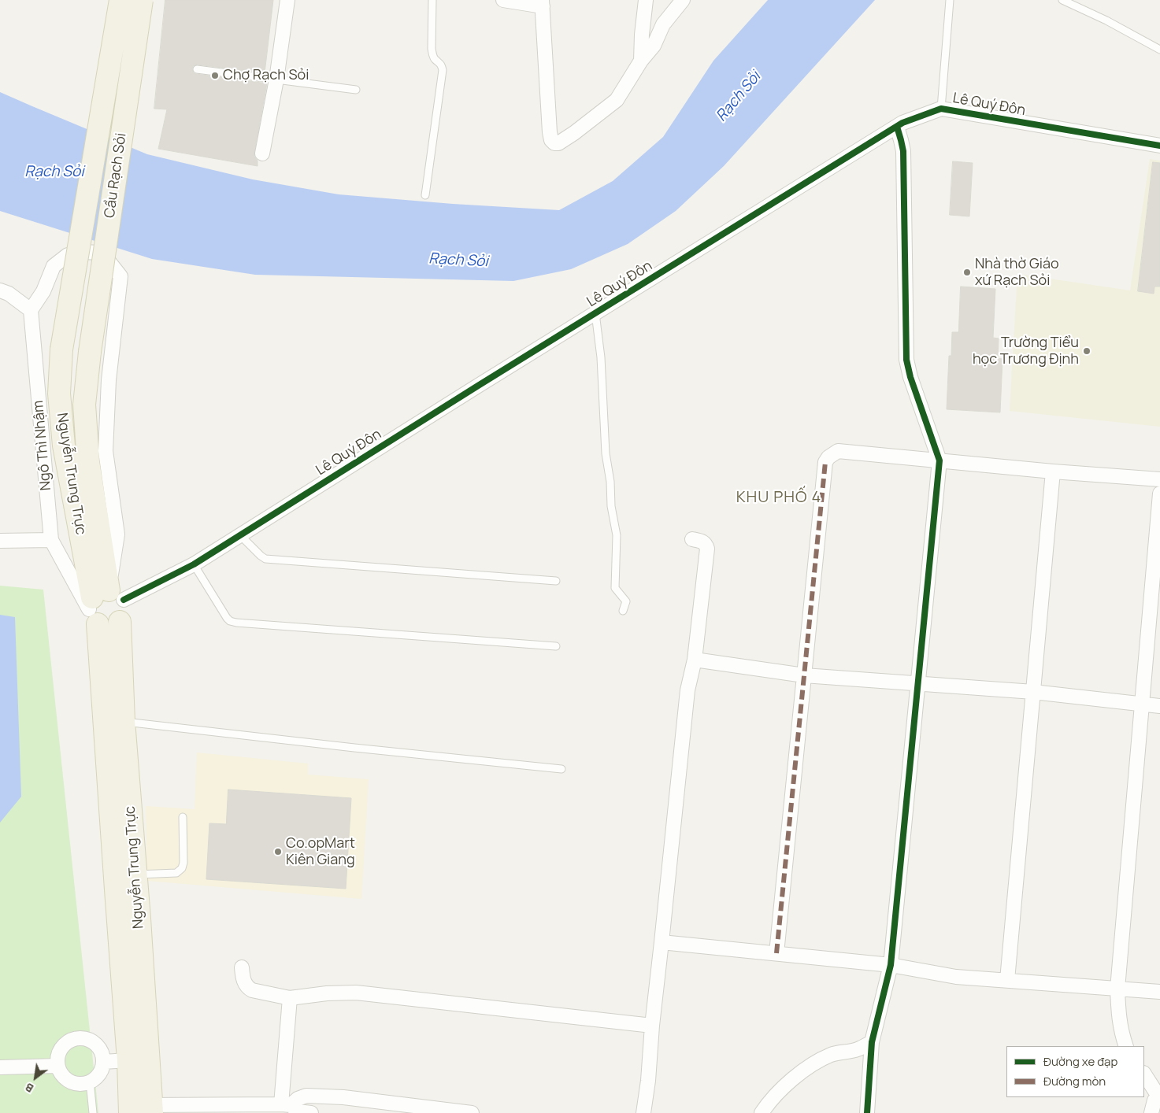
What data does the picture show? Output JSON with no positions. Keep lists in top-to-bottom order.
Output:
{
  "streets": {
    "main road": ["Cầu Rạch Sỏi", "Nguyễn Trung Trực"],
    "street": ["Lê Quý Đôn", "Ngô Thì Nhậm"]
  },
  "crossings": [
    ["Lê Quý Đôn", "Ngô Thì Nhậm"],
    ["Lê Quý Đôn", "Nguyễn Trung Trực"],
    ["Cầu Rạch Sỏi", "Nguyễn Trung Trực"],
    ["Ngô Thì Nhậm", "Nguyễn Trung Trực"]
  ],
  "districts": ["KHU PHỐ 4"],
  "water": ["Rạch Sỏi"],
  "places": [
    "Chợ Rạch Sỏi",
    "Nhà thờ Giáo xứ Rạch Sỏi",
    "Trường Tiểu học Trương Định",
    "Co.opMart Kiên Giang"
  ],
  "legend": ["Đường xe đạp", "Đường mòn"],
  "north": "bottom left"
}
